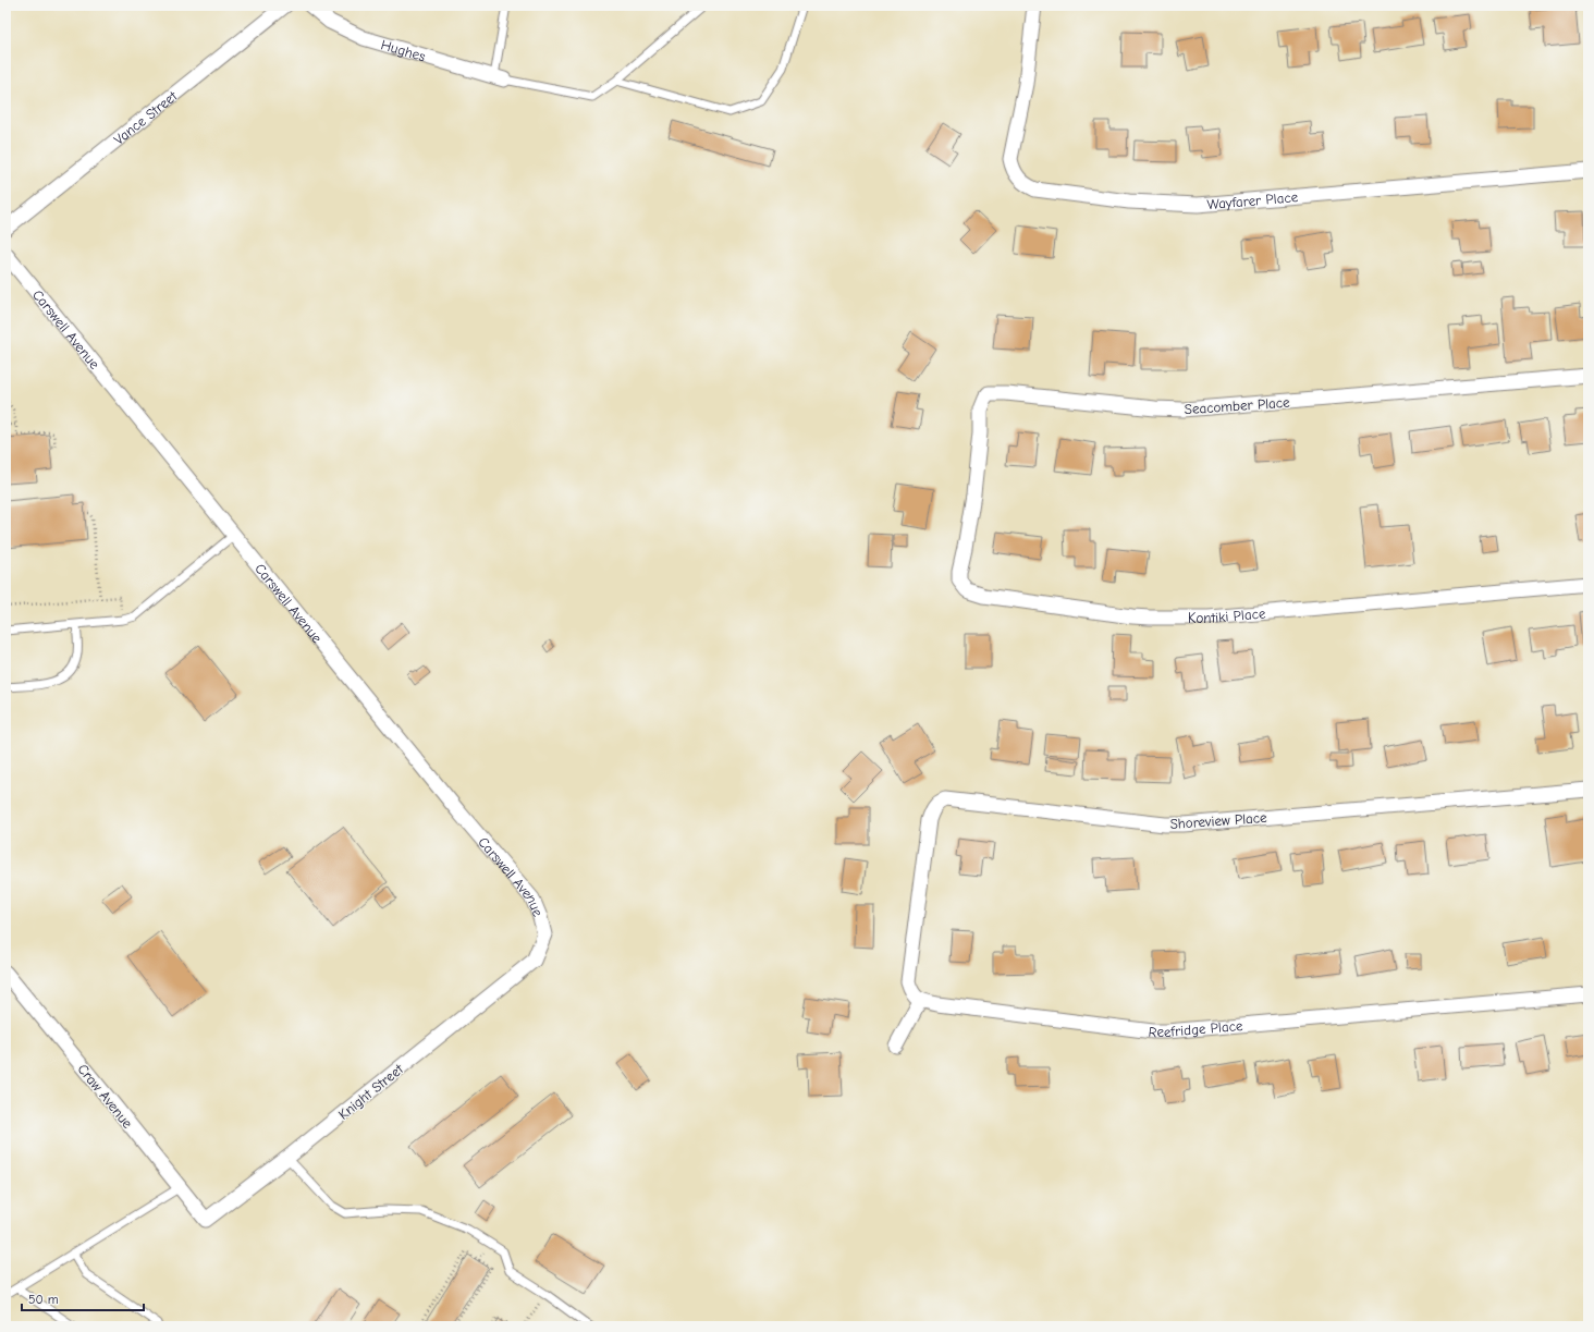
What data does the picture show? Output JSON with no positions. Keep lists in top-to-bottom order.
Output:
{
  "streets": {
    "street": [
      "Hughes",
      "Vance Street",
      "Wayfarer Place",
      "Carswell Avenue",
      "Seacomber Place",
      "Kontiki Place",
      "Shoreview Place",
      "Reefridge Place",
      "Knight Street",
      "Craw Avenue"
    ]
  },
  "crossings": [
    ["Carswell Avenue", "Knight Street"],
    ["Seacomber Place", "Kontiki Place"],
    ["Shoreview Place", "Reefridge Place"],
    ["Knight Street", "Craw Avenue"]
  ],
  "scale_bar": "50 m"
}
